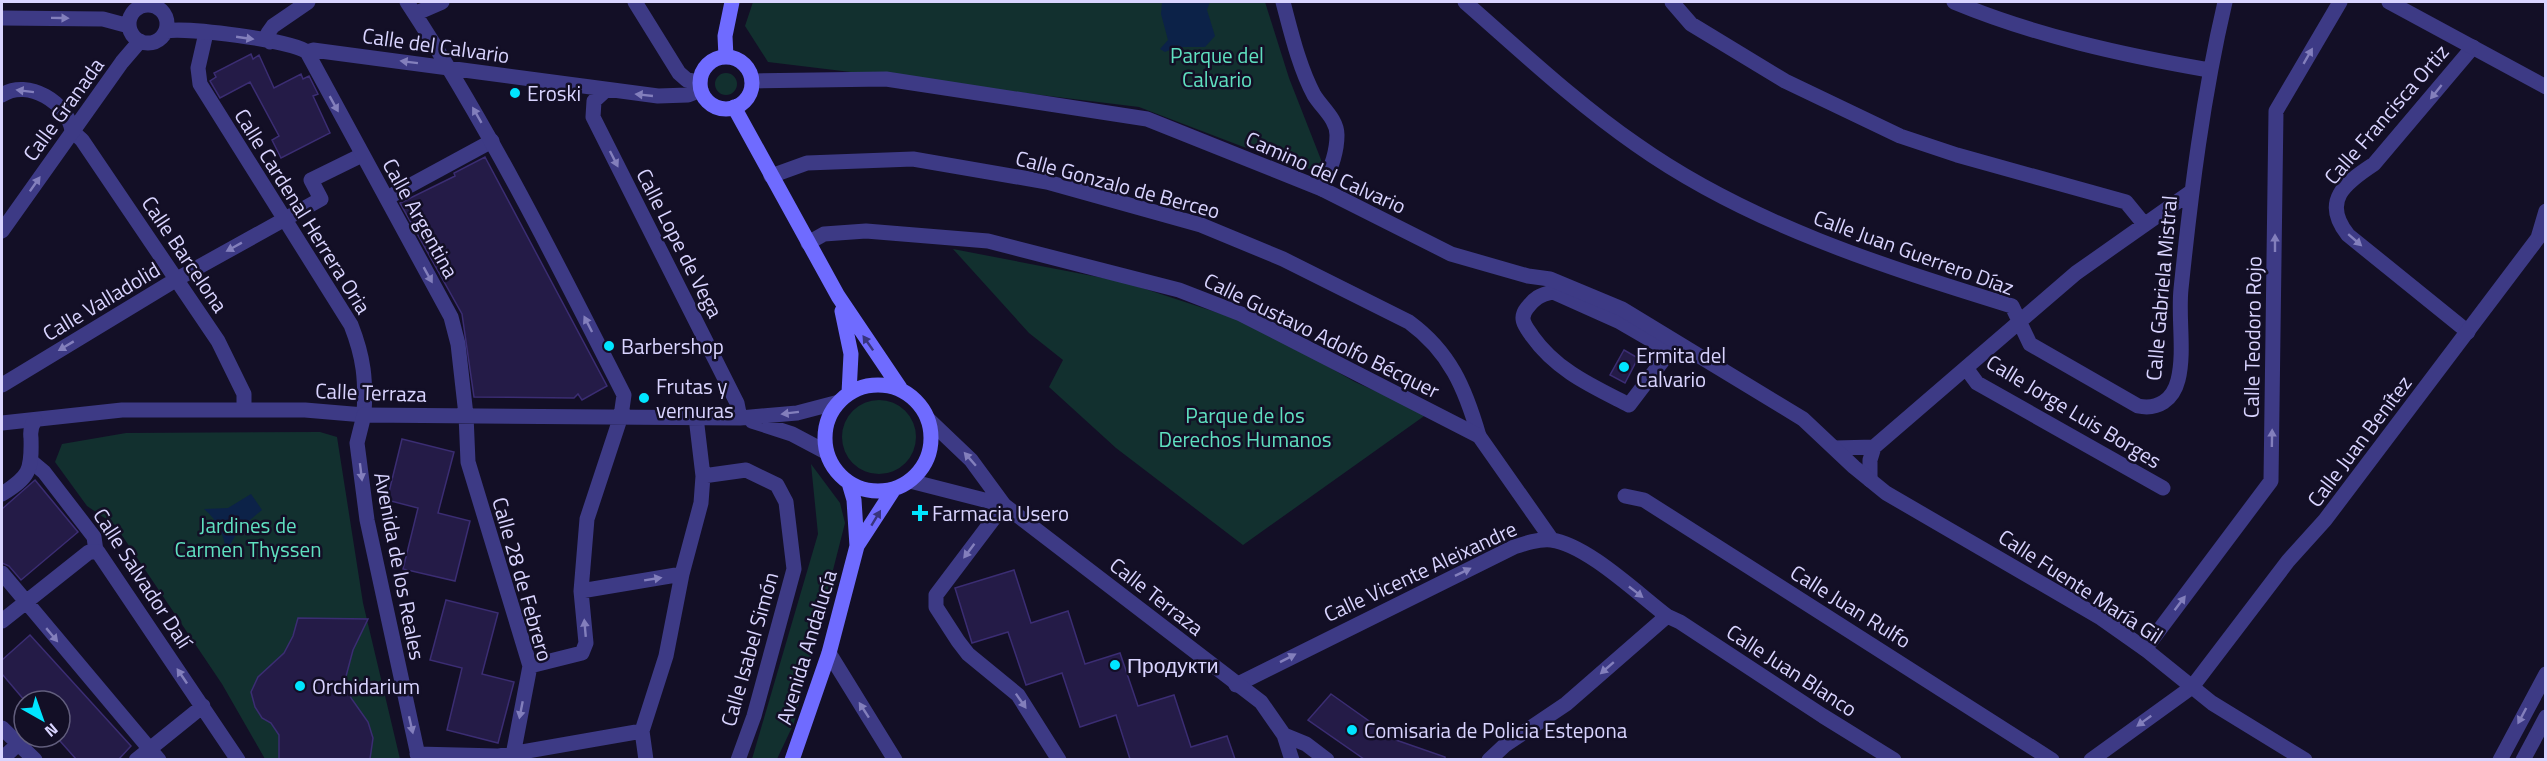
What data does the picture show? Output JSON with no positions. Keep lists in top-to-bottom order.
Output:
{
  "streets": {
    "main road": ["Avenida Andalucía"],
    "street": [
      "Calle del Calvario",
      "Calle Granada",
      "Calle Francisca Ortiz",
      "Camino del Calvario",
      "Calle Gonzalo de Berceo",
      "Calle Cardenal Herrera Oria",
      "Calle Argentina",
      "Calle Lope de Vega",
      "Calle Juan Guerrero Díaz",
      "Calle Barcelona",
      "Calle Gabriela Mistral",
      "Calle Valladolid",
      "Calle Gustavo Adolfo Bécquer",
      "Calle Teodoro Rojo",
      "Calle Terraza",
      "Calle Jorge Luis Borges",
      "Calle Juan Benítez",
      "Avenida de los Reales",
      "Calle Vicente Aleixandre",
      "Calle Salvador Dalí",
      "Calle 28 de Febrero",
      "Calle Fuente María Gil",
      "Calle Juan Rulfo",
      "Calle Isabel Simón",
      "Calle Juan Blanco"
    ]
  },
  "crossings": [
    ["Calle del Calvario", "Calle Granada"],
    ["Calle del Calvario", "Camino del Calvario"],
    ["Calle del Calvario", "Calle Cardenal Herrera Oria"],
    ["Calle del Calvario", "Calle Argentina"],
    ["Calle del Calvario", "Calle Lope de Vega"],
    ["Calle Granada", "Calle Barcelona"],
    ["Calle Francisca Ortiz", "Calle Juan Benítez"],
    ["Camino del Calvario", "Calle Fuente María Gil"],
    ["Calle Gonzalo de Berceo", "Calle Gustavo Adolfo Bécquer"],
    ["Calle Cardenal Herrera Oria", "Calle Valladolid"],
    ["Calle Cardenal Herrera Oria", "Calle Terraza"],
    ["Calle Cardenal Herrera Oria", "Avenida de los Reales"],
    ["Calle Argentina", "Calle Valladolid"],
    ["Calle Argentina", "Calle Terraza"],
    ["Calle Argentina", "Calle 28 de Febrero"],
    ["Calle Lope de Vega", "Calle Terraza"],
    ["Calle Juan Guerrero Díaz", "Calle Gabriela Mistral"],
    ["Calle Barcelona", "Calle Valladolid"],
    ["Calle Barcelona", "Calle Terraza"],
    ["Calle Gustavo Adolfo Bécquer", "Calle Vicente Aleixandre"],
    ["Calle Teodoro Rojo", "Calle Fuente María Gil"],
    ["Calle Terraza", "Avenida de los Reales"],
    ["Calle Terraza", "Calle Vicente Aleixandre"],
    ["Calle Terraza", "Calle 28 de Febrero"],
    ["Calle Terraza", "Avenida Andalucía"],
    ["Calle Juan Benítez", "Calle Fuente María Gil"],
    ["Calle Vicente Aleixandre", "Calle Juan Blanco"]
  ],
  "one_way": [
    "Calle Granada",
    "Calle Valladolid",
    "Calle Teodoro Rojo",
    "Avenida de los Reales",
    "Calle Vicente Aleixandre"
  ],
  "parks": ["Parque del Calvario", "Parque de los Derechos Humanos", "Jardines de Carmen Thyssen"],
  "places": {
    "other": [
      "Eroski",
      "Barbershop",
      "Ermita del Calvario",
      "Frutas y vernuras",
      "Продукти",
      "Orchidarium",
      "Comisaria de Policia Estepona"
    ],
    "health": ["Farmacia Usero"]
  },
  "north": "bottom right"
}
